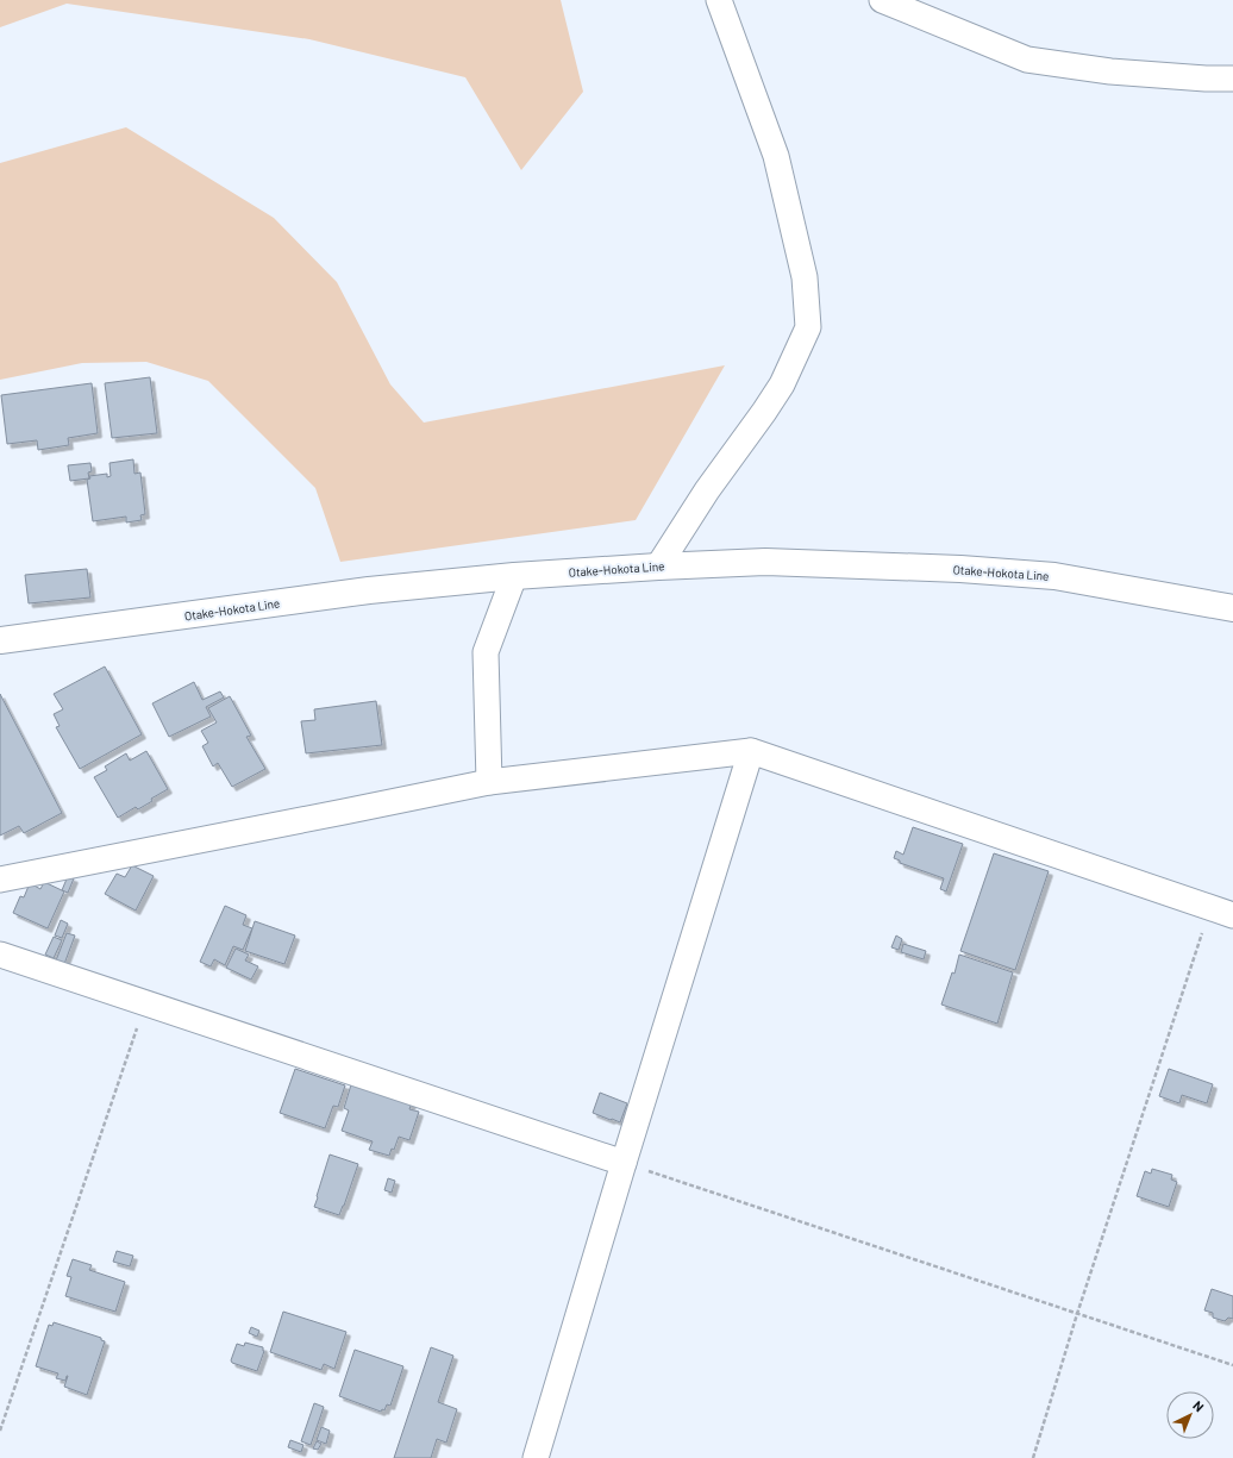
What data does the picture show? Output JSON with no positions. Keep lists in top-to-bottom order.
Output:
{
  "streets": {
    "main road": ["Otake-Hokota Line"]
  },
  "north": "top right"
}
